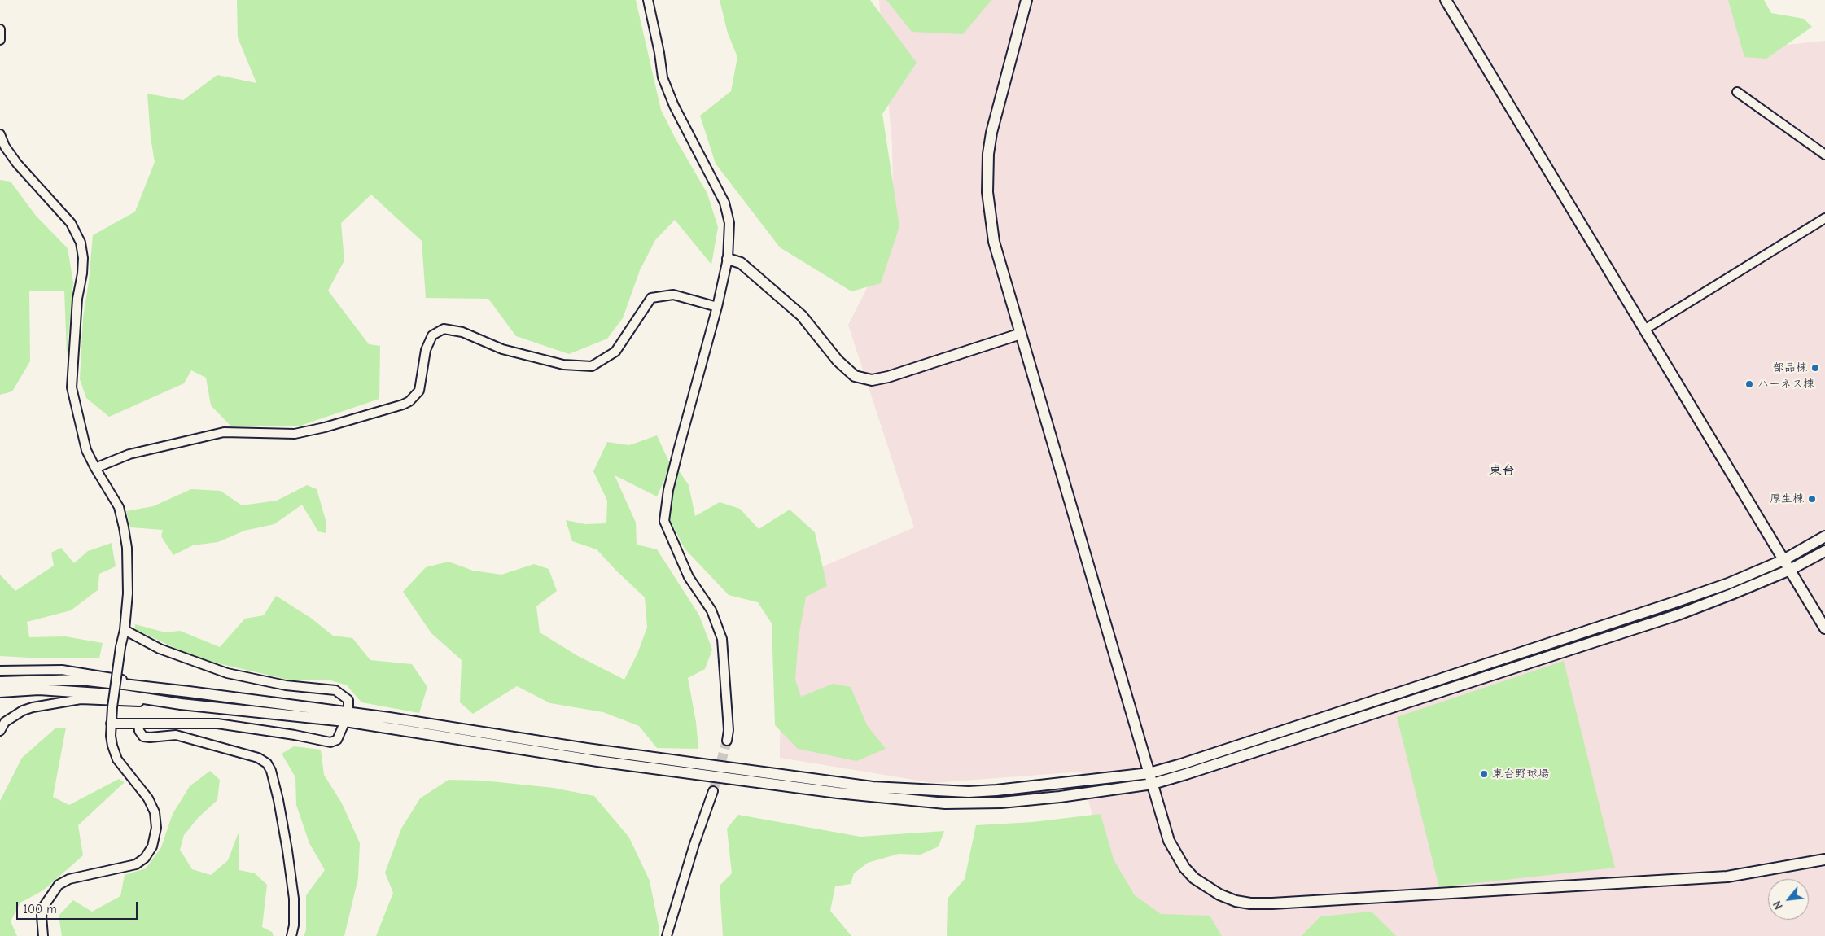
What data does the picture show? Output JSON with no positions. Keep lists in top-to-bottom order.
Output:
{
  "districts": ["東台"],
  "places": [
    "部品棟",
    "ハーネス棟",
    "厚生棟",
    "東台野球場"
  ],
  "scale_bar": "100 m",
  "north": "bottom left"
}
